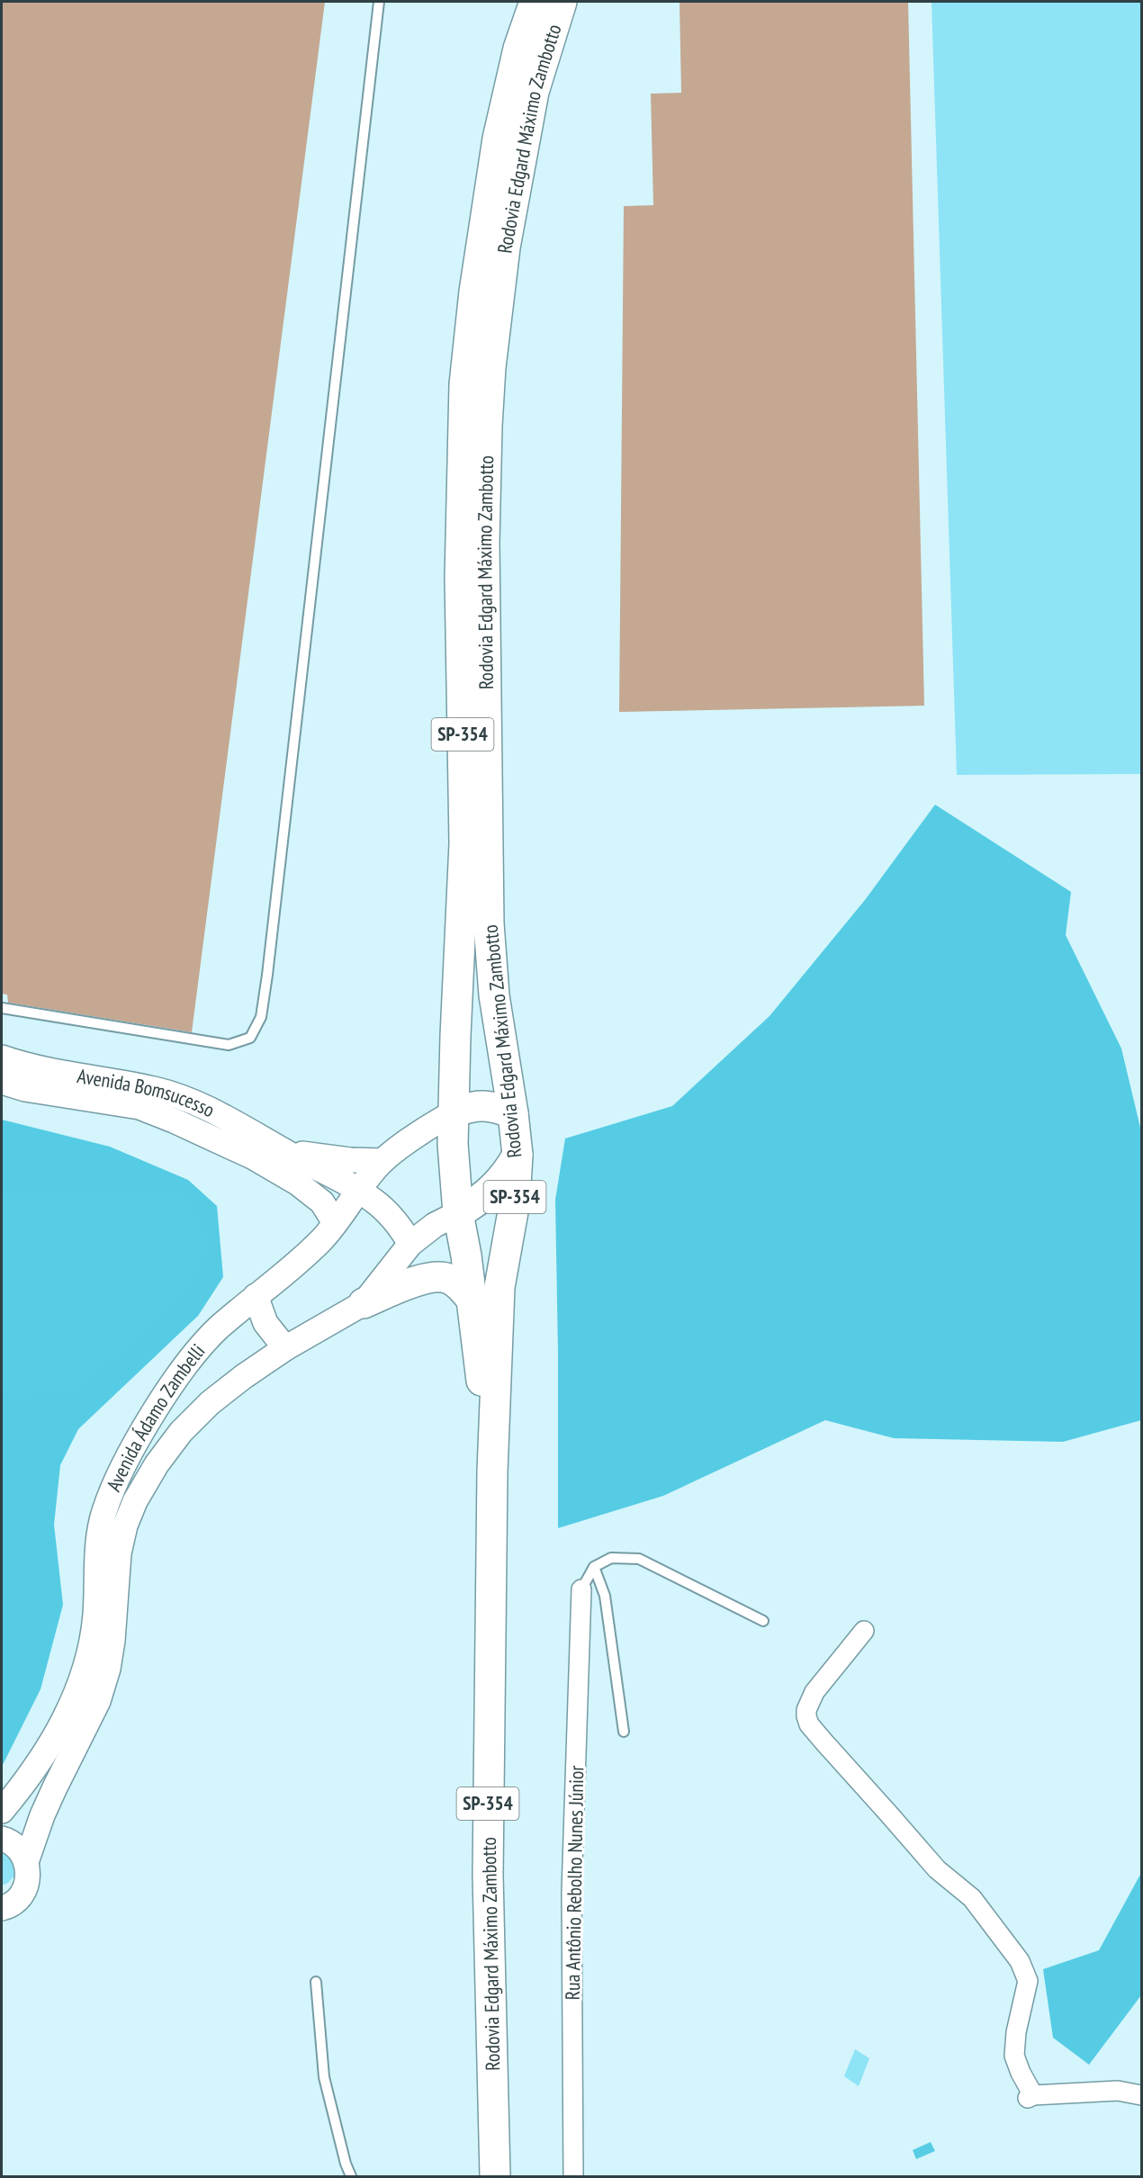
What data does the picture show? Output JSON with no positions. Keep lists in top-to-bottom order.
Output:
{
  "streets": {
    "main road": ["Rodovia Edgard Máximo Zambotto", "SP-354"],
    "street": ["Avenida Bomsucesso", "Avenida Ádamo Zambelli", "Rua Antônio Rebolho Nunes Júnior"]
  },
  "crossings": [
    ["Rodovia Edgard Máximo Zambotto", "Avenida Ádamo Zambelli"],
    ["Avenida Bomsucesso", "Avenida Ádamo Zambelli"]
  ]
}
